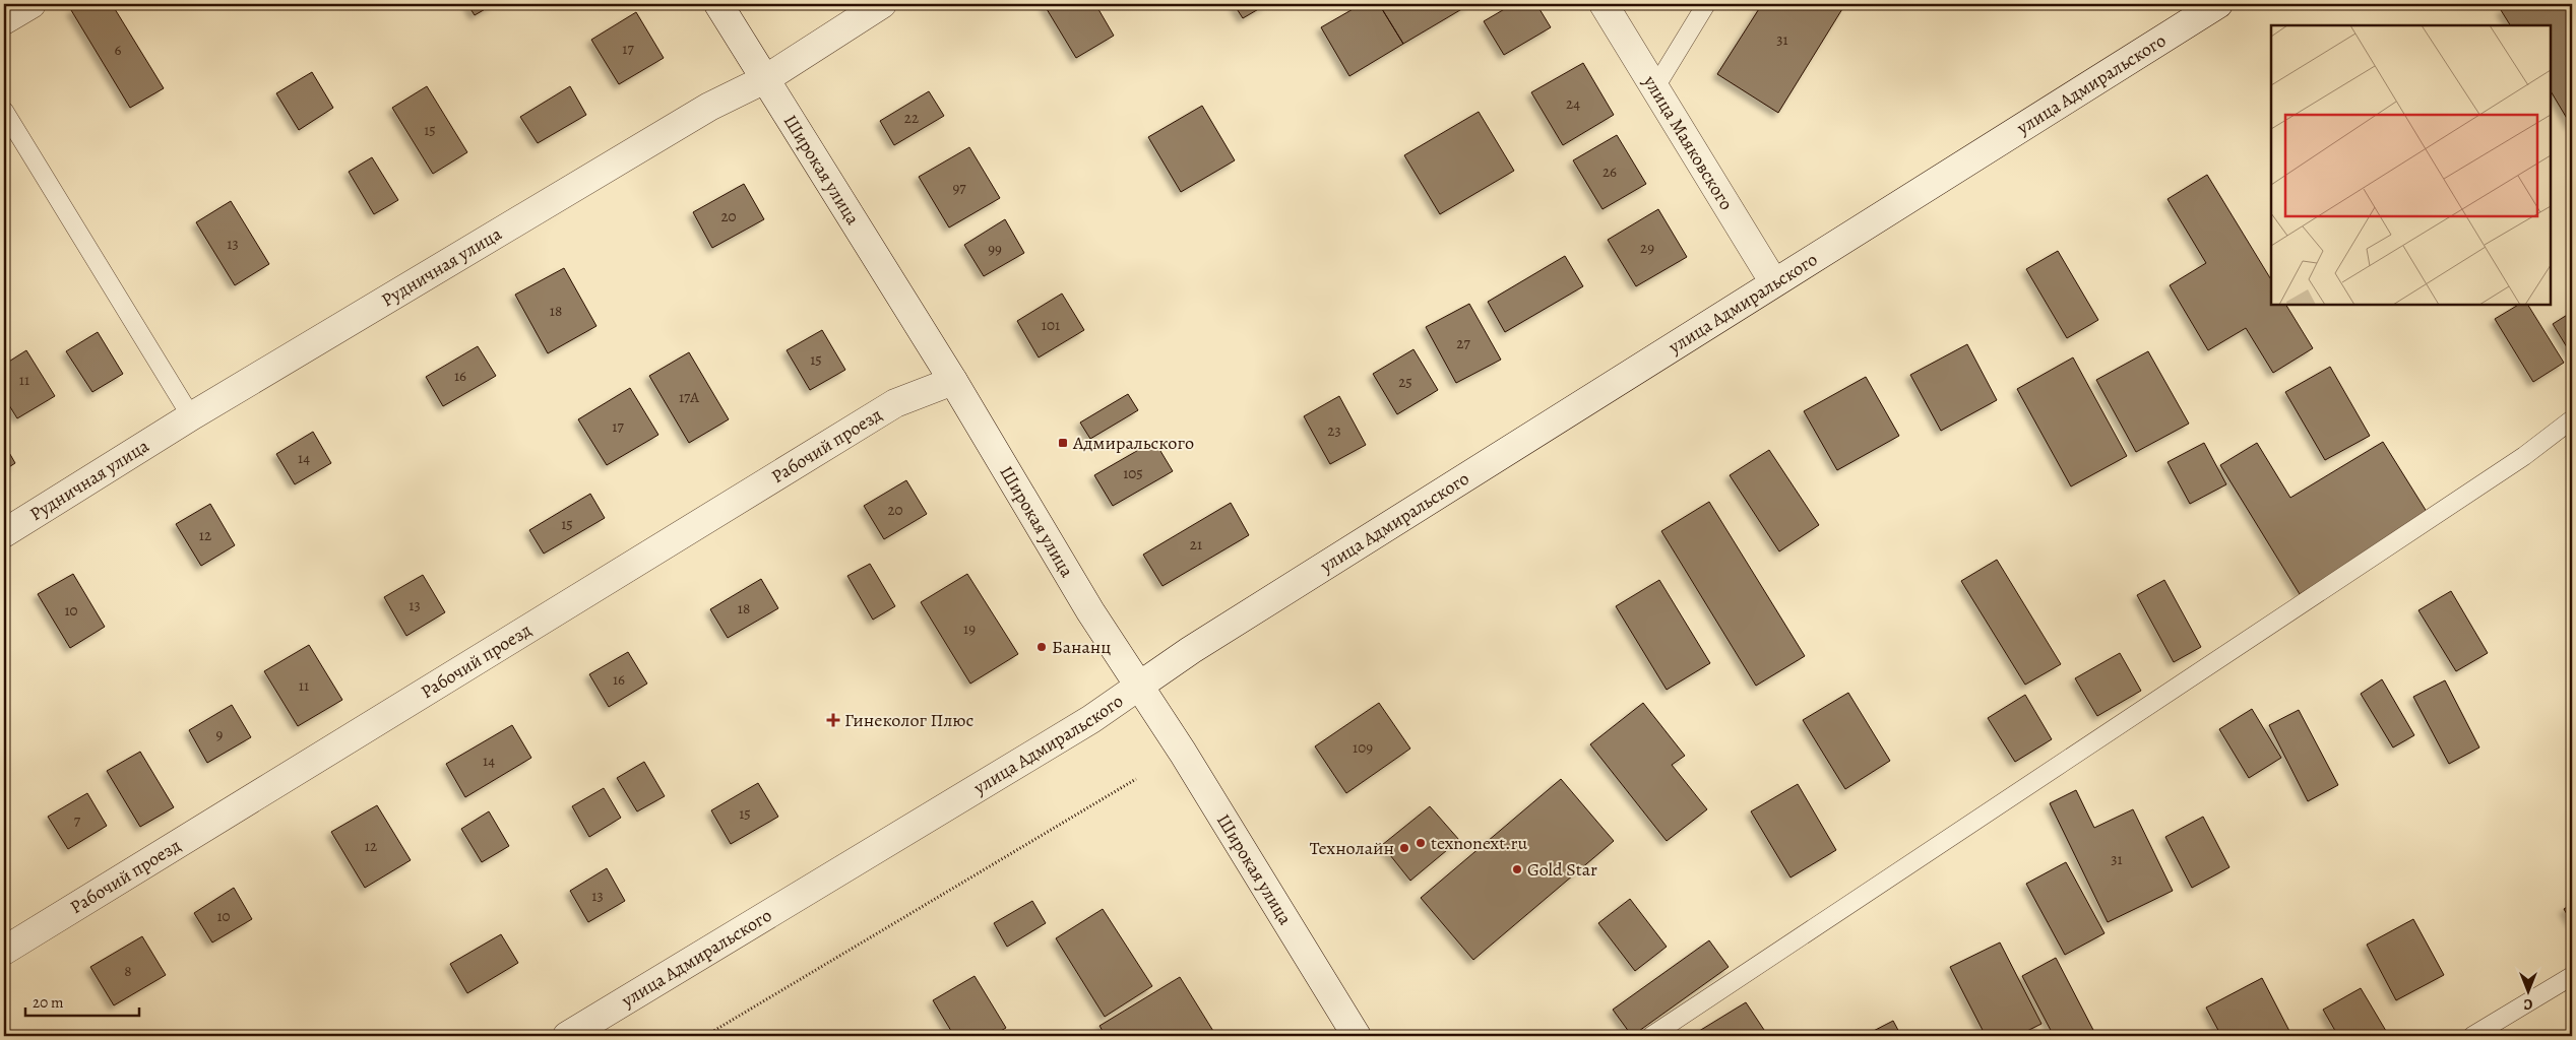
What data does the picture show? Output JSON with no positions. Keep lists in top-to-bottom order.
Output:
{
  "streets": {
    "street": [
      "улица Адмиральского",
      "улица Маяковского",
      "Широкая улица",
      "Рудничная улица",
      "Рабочий проезд"
    ]
  },
  "crossings": [
    ["улица Адмиральского", "улица Маяковского"],
    ["улица Адмиральского", "Широкая улица"],
    ["Широкая улица", "Рудничная улица"],
    ["Широкая улица", "Рабочий проезд"]
  ],
  "places": {
    "transit": ["Адмиральского"],
    "other": [
      "Бананц",
      "texnonext.ru",
      "Технолайн",
      "Gold Star"
    ],
    "health": ["Гинеколог Плюс"]
  },
  "house_numbers": [
    "31",
    "17",
    "6",
    "24",
    "22",
    "15",
    "26",
    "97",
    "20",
    "13",
    "29",
    "99",
    "18",
    "101",
    "27",
    "15",
    "16",
    "11",
    "25",
    "17А",
    "17",
    "23",
    "14",
    "105",
    "20",
    "15",
    "12",
    "21",
    "13",
    "18",
    "10",
    "19",
    "16",
    "11",
    "9",
    "109",
    "14",
    "15",
    "7",
    "12",
    "31",
    "13",
    "10",
    "8"
  ],
  "scale_bar": "20 m",
  "north": "bottom"
}
